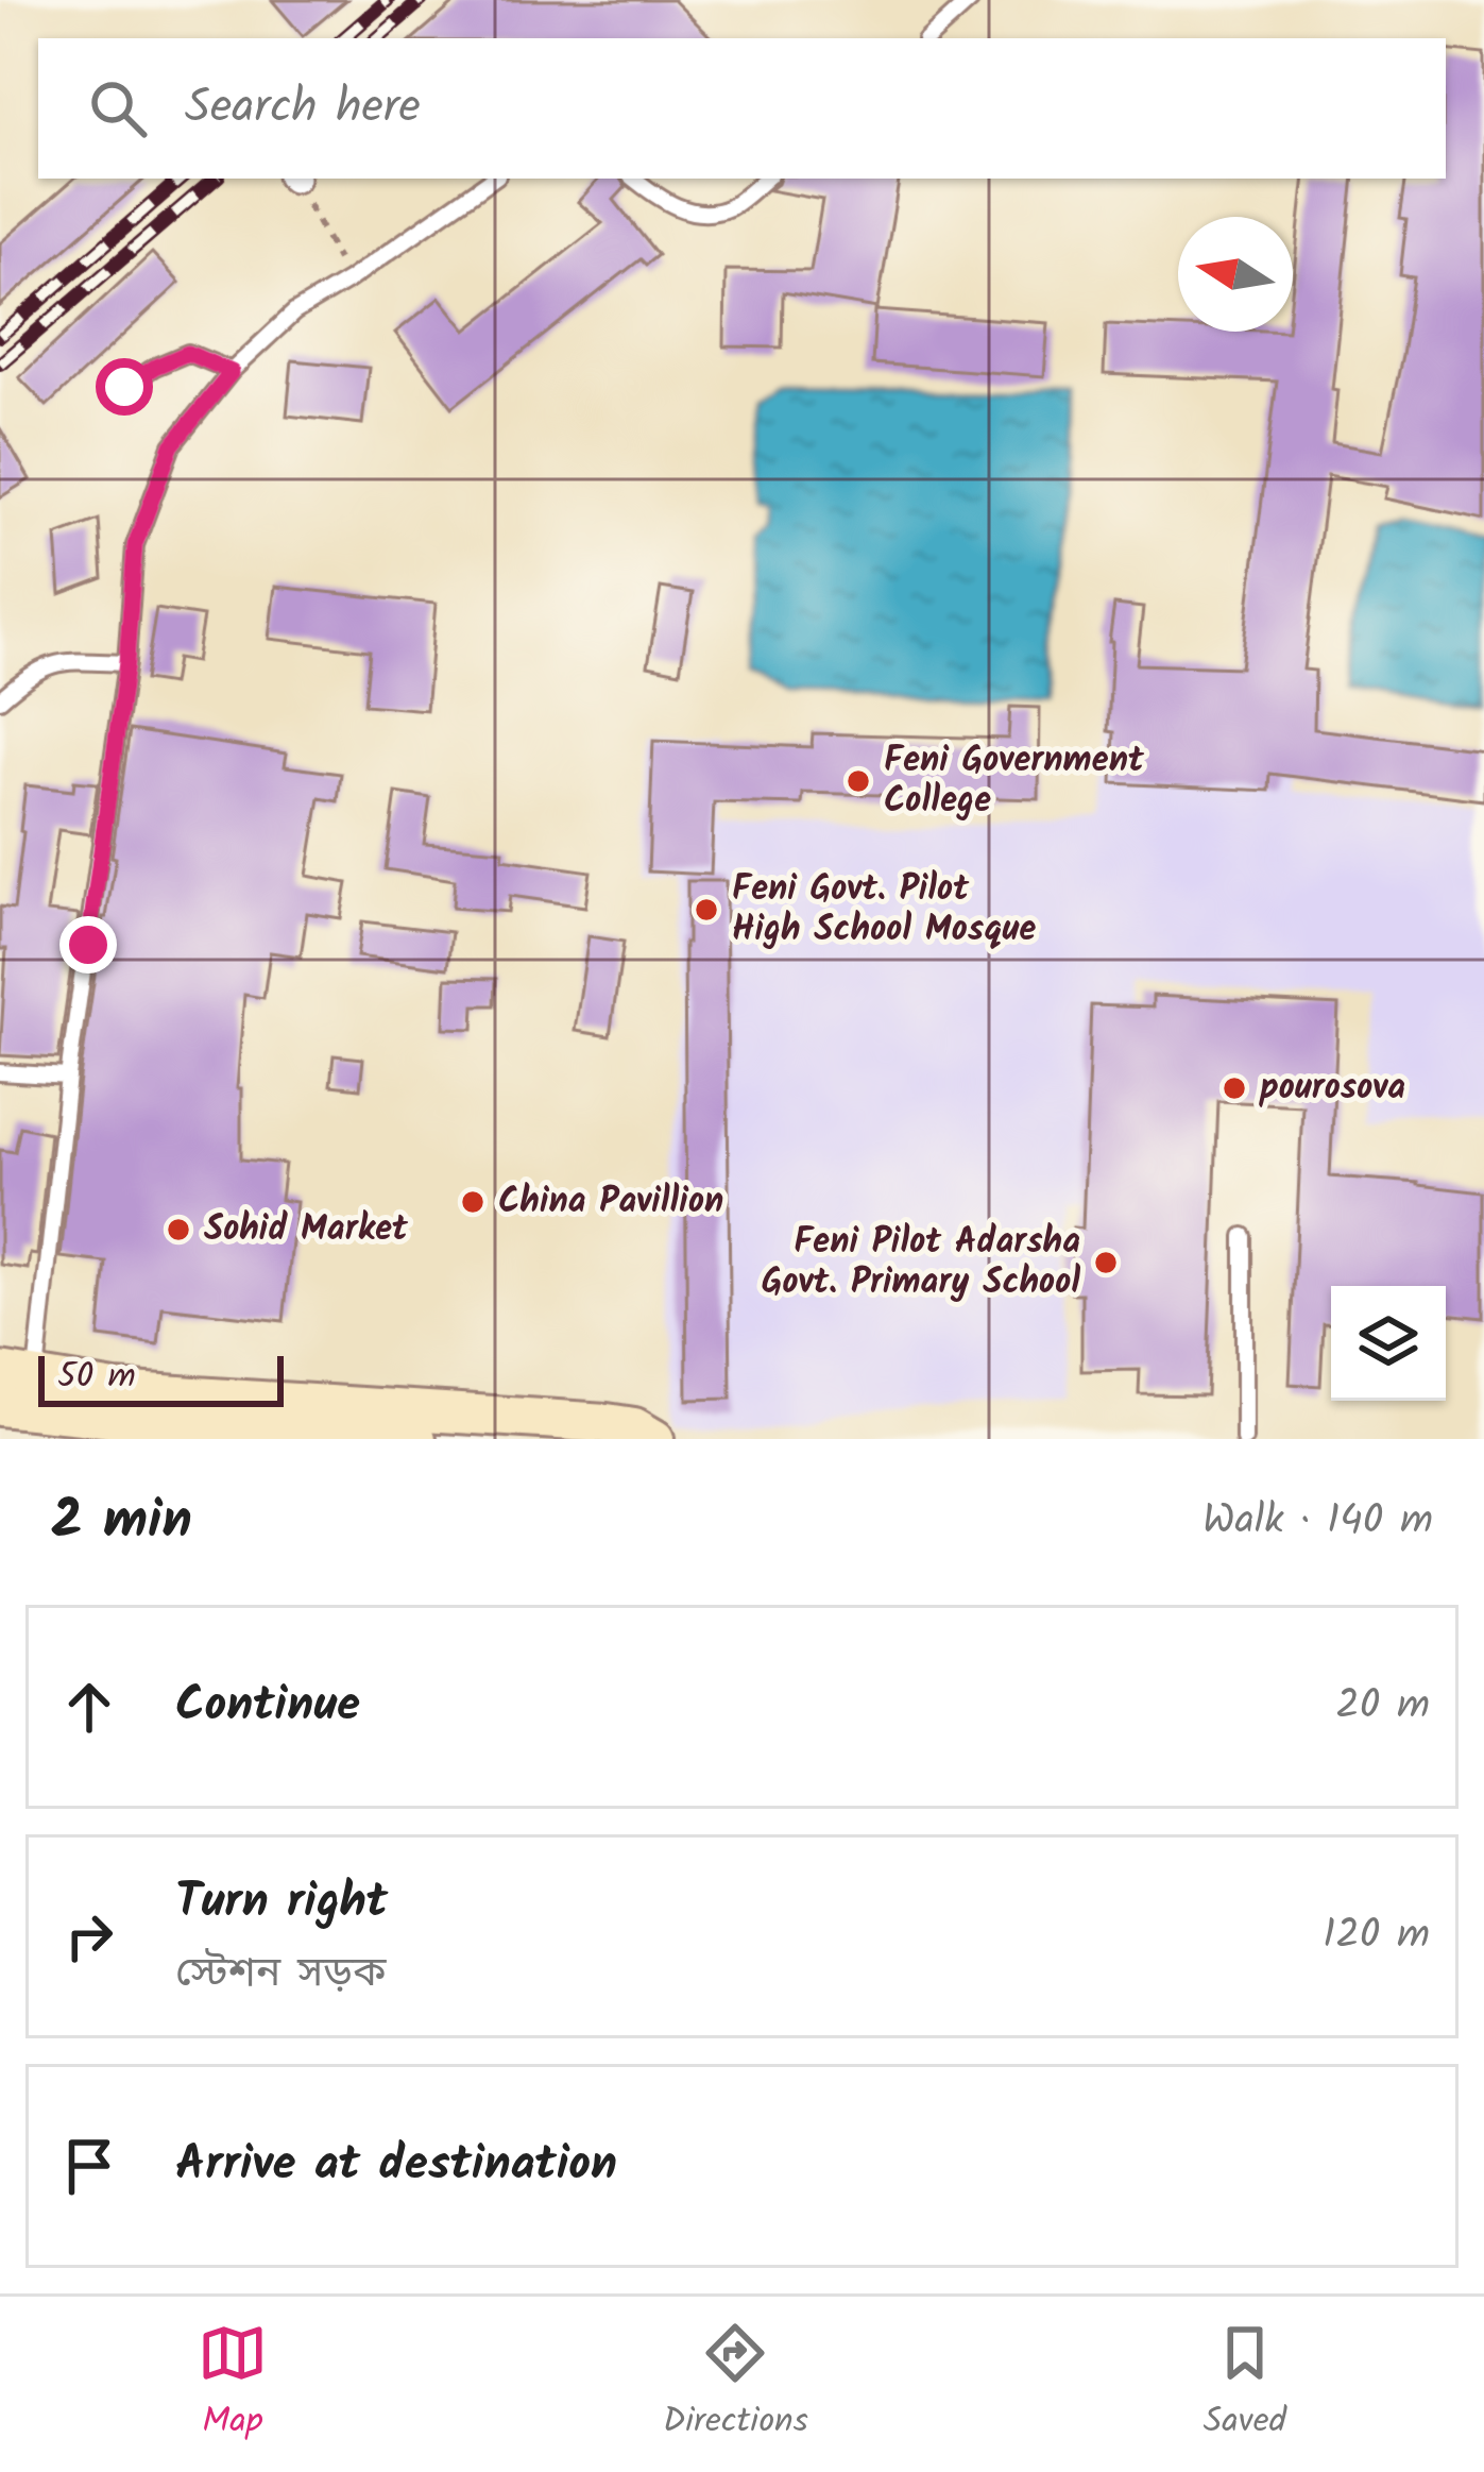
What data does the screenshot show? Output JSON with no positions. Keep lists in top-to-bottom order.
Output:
{
  "places": [
    "Feni Government College",
    "Feni Govt. Pilot High School Mosque",
    "pourosova",
    "China Pavillion",
    "Sohid Market",
    "Feni Pilot Adarsha Govt. Primary School"
  ],
  "scale_bar": "50 m",
  "north": "left",
  "page": {
    "search": "Search here",
    "scale": "50 m",
    "heading": ["2 min", "Walk · 140 m"],
    "list": [
      ["Continue", "20 m"],
      ["Turn right", "স্টেশন সড়ক", "120 m"],
      "Arrive at destination"
    ],
    "nav": ["Map", "Directions", "Saved"]
  }
}
